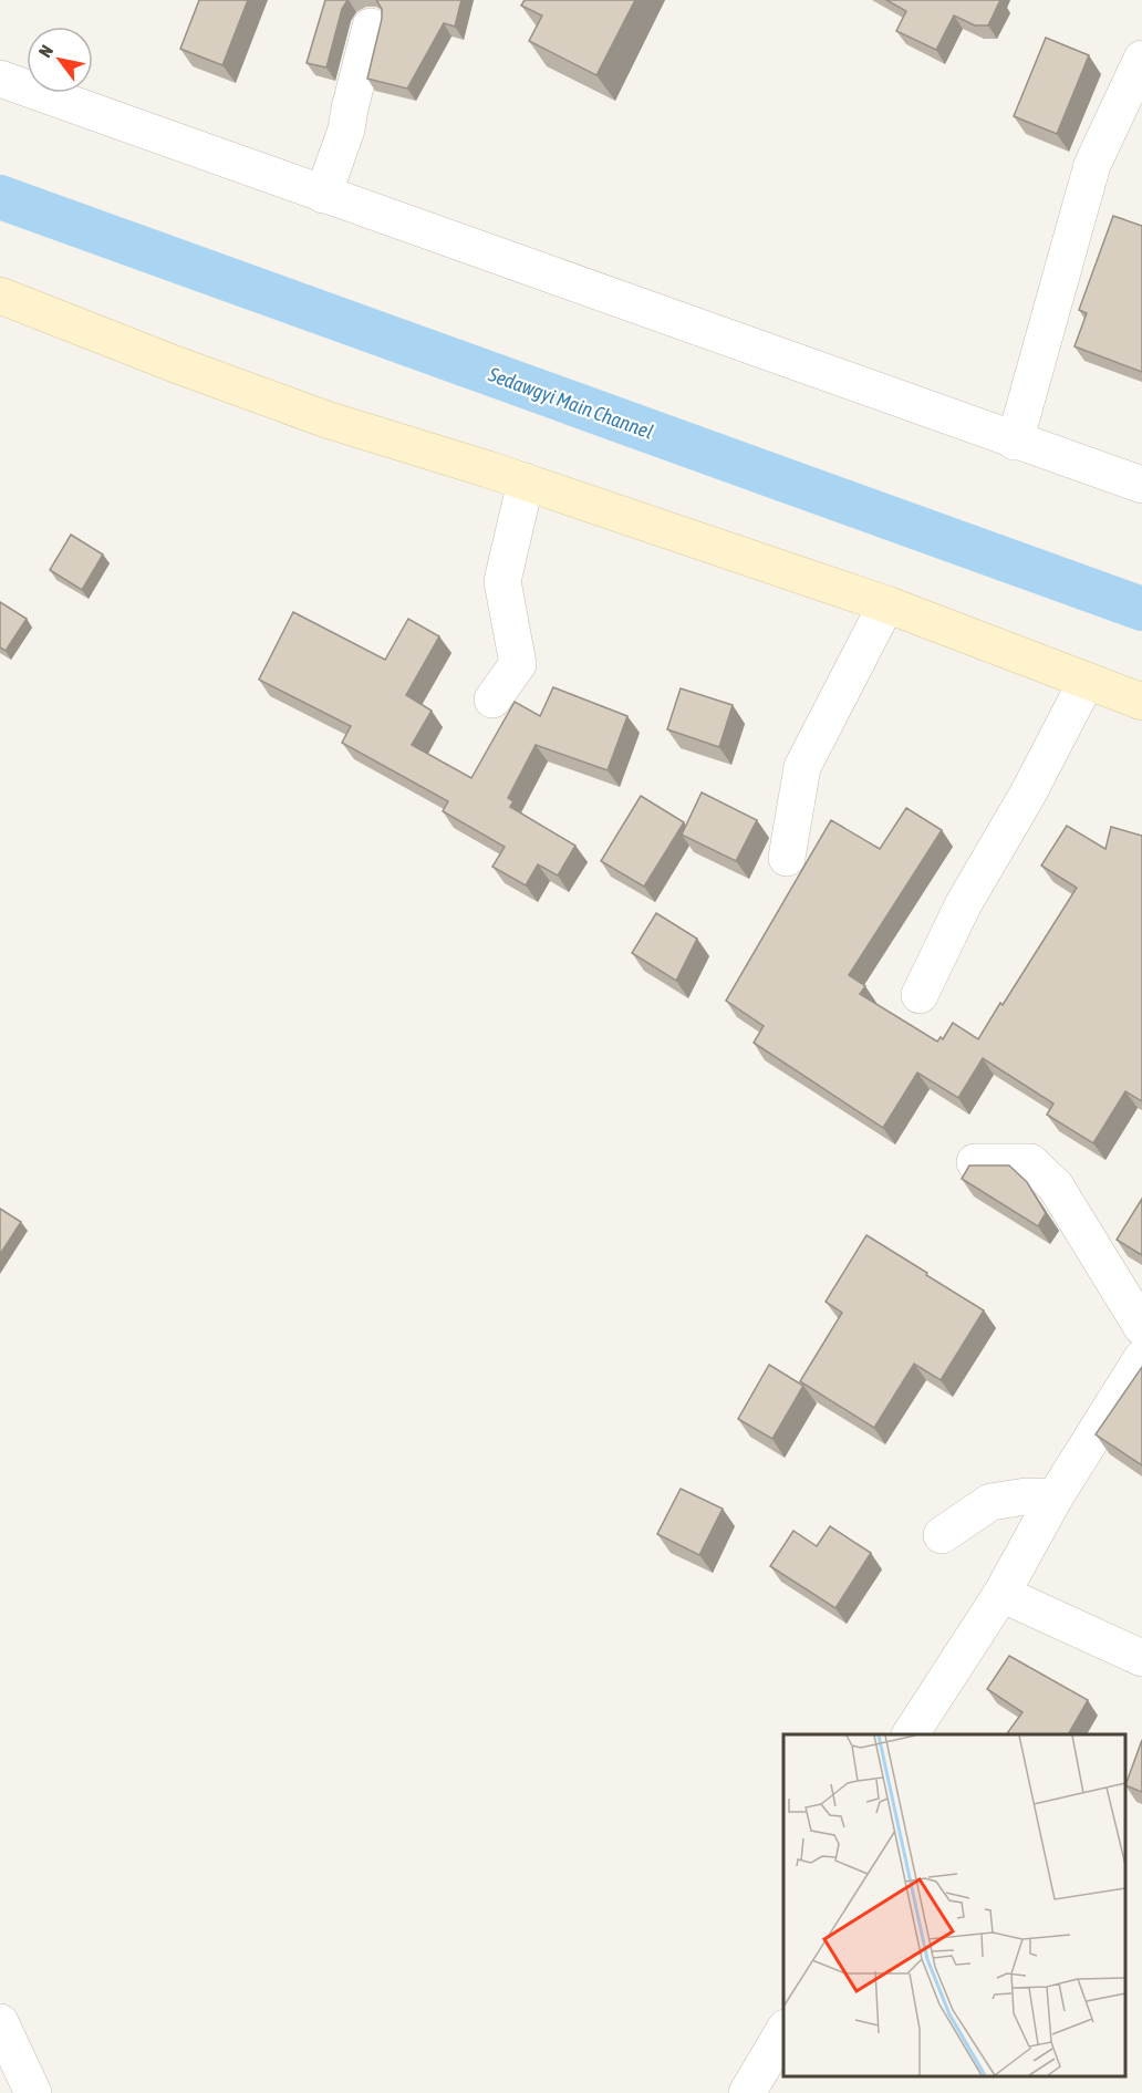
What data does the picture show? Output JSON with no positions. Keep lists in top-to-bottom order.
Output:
{
  "water": ["Sedawgyi Main Channel"],
  "north": "top left"
}
